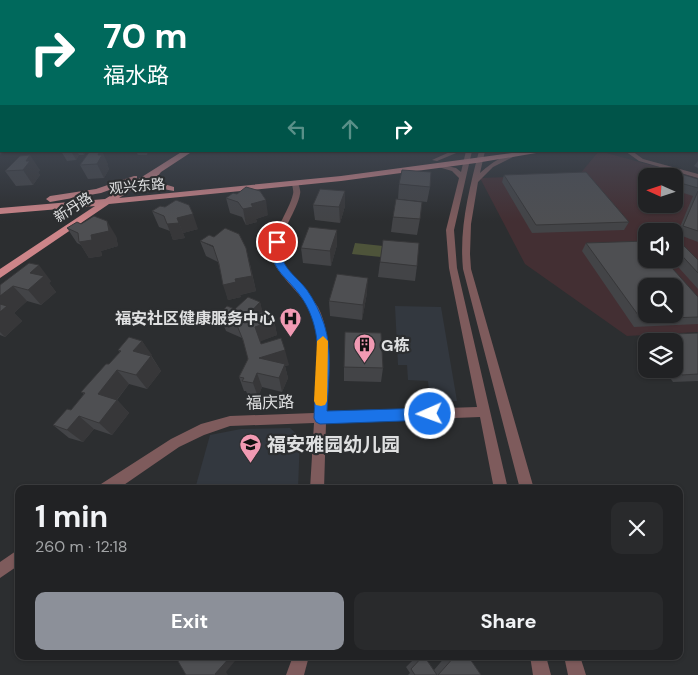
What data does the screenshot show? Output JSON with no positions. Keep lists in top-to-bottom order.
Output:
{
  "streets": {
    "main road": ["观兴东路", "新丹路"],
    "street": ["福庆路"]
  },
  "crossings": [
    ["观兴东路", "新丹路"]
  ],
  "places": {
    "hospital": ["福安社区健康服务中心"],
    "building": ["G栋"],
    "school or university": ["福安雅园幼儿园"]
  },
  "north": "left",
  "page": {
    "turn": ["70 m", "福水路"],
    "heading": ["1 min", "260 m · 12:18"],
    "buttons": ["Exit", "Share"]
  }
}
